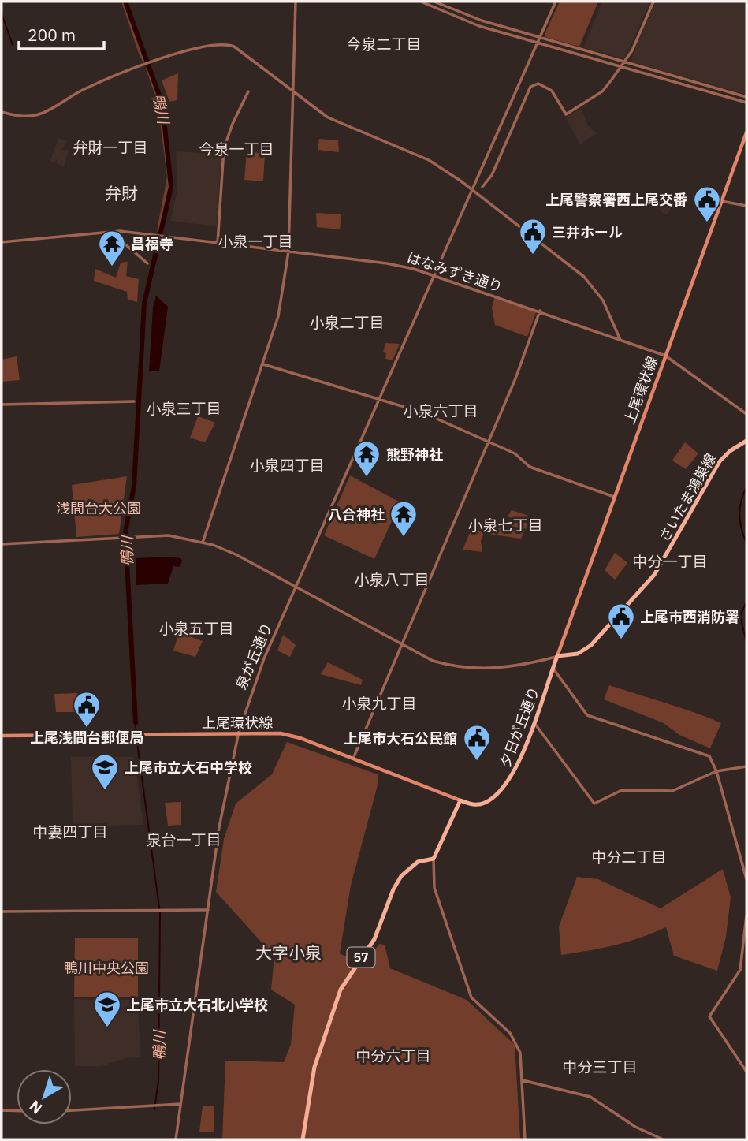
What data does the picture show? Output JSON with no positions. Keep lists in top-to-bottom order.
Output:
{
  "streets": {
    "main road": [
      "上尾環状線",
      "さいたま鴻巣線",
      "夕日が丘通り",
      "57"
    ],
    "street": ["はなみずき通り", "泉が丘通り"]
  },
  "crossings": [
    ["はなみずき通り", "上尾環状線"],
    ["はなみずき通り", "泉が丘通り"],
    ["上尾環状線", "さいたま鴻巣線"],
    ["上尾環状線", "泉が丘通り"],
    ["上尾環状線", "夕日が丘通り"],
    ["さいたま鴻巣線", "夕日が丘通り"]
  ],
  "districts": [
    "今泉二丁目",
    "弁財一丁目",
    "今泉一丁目",
    "弁財",
    "小泉一丁目",
    "小泉二丁目",
    "小泉三丁目",
    "小泉六丁目",
    "小泉四丁目",
    "小泉七丁目",
    "中分一丁目",
    "小泉八丁目",
    "小泉五丁目",
    "小泉九丁目",
    "中妻四丁目",
    "泉台一丁目",
    "中分二丁目",
    "大字小泉",
    "中分六丁目",
    "中分三丁目"
  ],
  "water": ["鴨川"],
  "parks": ["浅間台大公園", "鴨川中央公園"],
  "places": {
    "public building": [
      "上尾警察署西上尾交番",
      "三井ホール",
      "上尾市西消防署",
      "上尾浅間台郵便局",
      "上尾市大石公民館"
    ],
    "temple": ["昌福寺", "熊野神社", "八合神社"],
    "school or university": ["上尾市立大石中学校", "上尾市立大石北小学校"]
  },
  "scale_bar": "200 m",
  "north": "bottom left"
}
